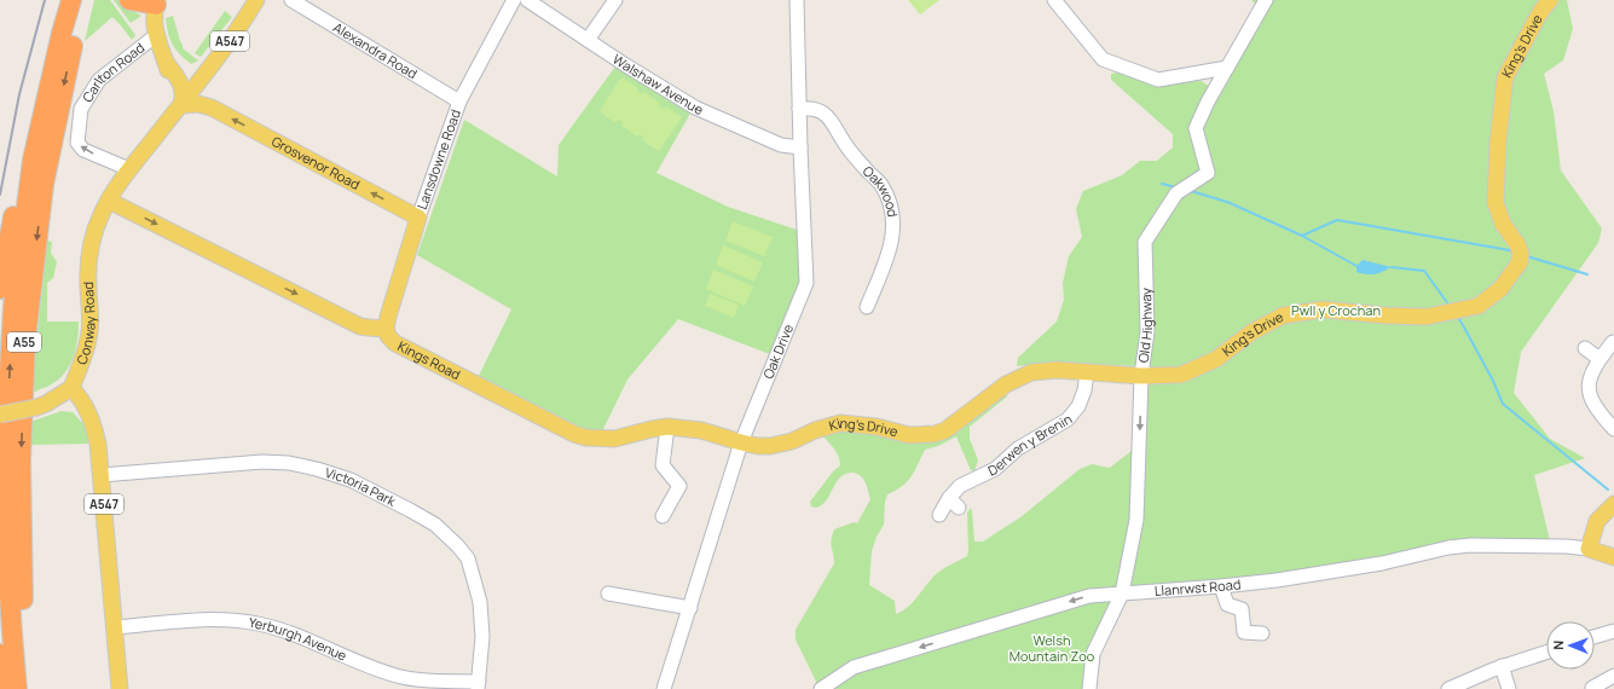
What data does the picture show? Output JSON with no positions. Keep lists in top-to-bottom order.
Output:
{
  "streets": {
    "highway": ["A55"],
    "main road": [
      "A547",
      "King's Drive",
      "Lansdowne Road",
      "Grosvenor Road",
      "Conway Road",
      "Kings Road"
    ],
    "street": [
      "Alexandra Road",
      "Carlton Road",
      "Walshaw Avenue",
      "Oakwood",
      "Old Highway",
      "Oak Drive",
      "Derwen y Brenin",
      "Victoria Park",
      "Llanrwst Road",
      "Yerburgh Avenue"
    ]
  },
  "crossings": [
    ["A547", "Conway Road"],
    ["A547", "Victoria Park"],
    ["A547", "Yerburgh Avenue"],
    ["King's Drive", "Old Highway"],
    ["King's Drive", "Oak Drive"],
    ["King's Drive", "Kings Road"],
    ["King's Drive", "Derwen y Brenin"],
    ["Alexandra Road", "Lansdowne Road"],
    ["Carlton Road", "Conway Road"],
    ["Walshaw Avenue", "Oak Drive"],
    ["Lansdowne Road", "Grosvenor Road"],
    ["Lansdowne Road", "Kings Road"],
    ["Grosvenor Road", "Conway Road"],
    ["Oakwood", "Oak Drive"],
    ["Conway Road", "Kings Road"],
    ["Old Highway", "Llanrwst Road"],
    ["Oak Drive", "Kings Road"],
    ["Victoria Park", "Yerburgh Avenue"]
  ],
  "one_way": ["Grosvenor Road", "Kings Road", "Llanrwst Road"],
  "parks": ["Pwll y Crochan", "Welsh Mountain Zoo"],
  "north": "left"
}
